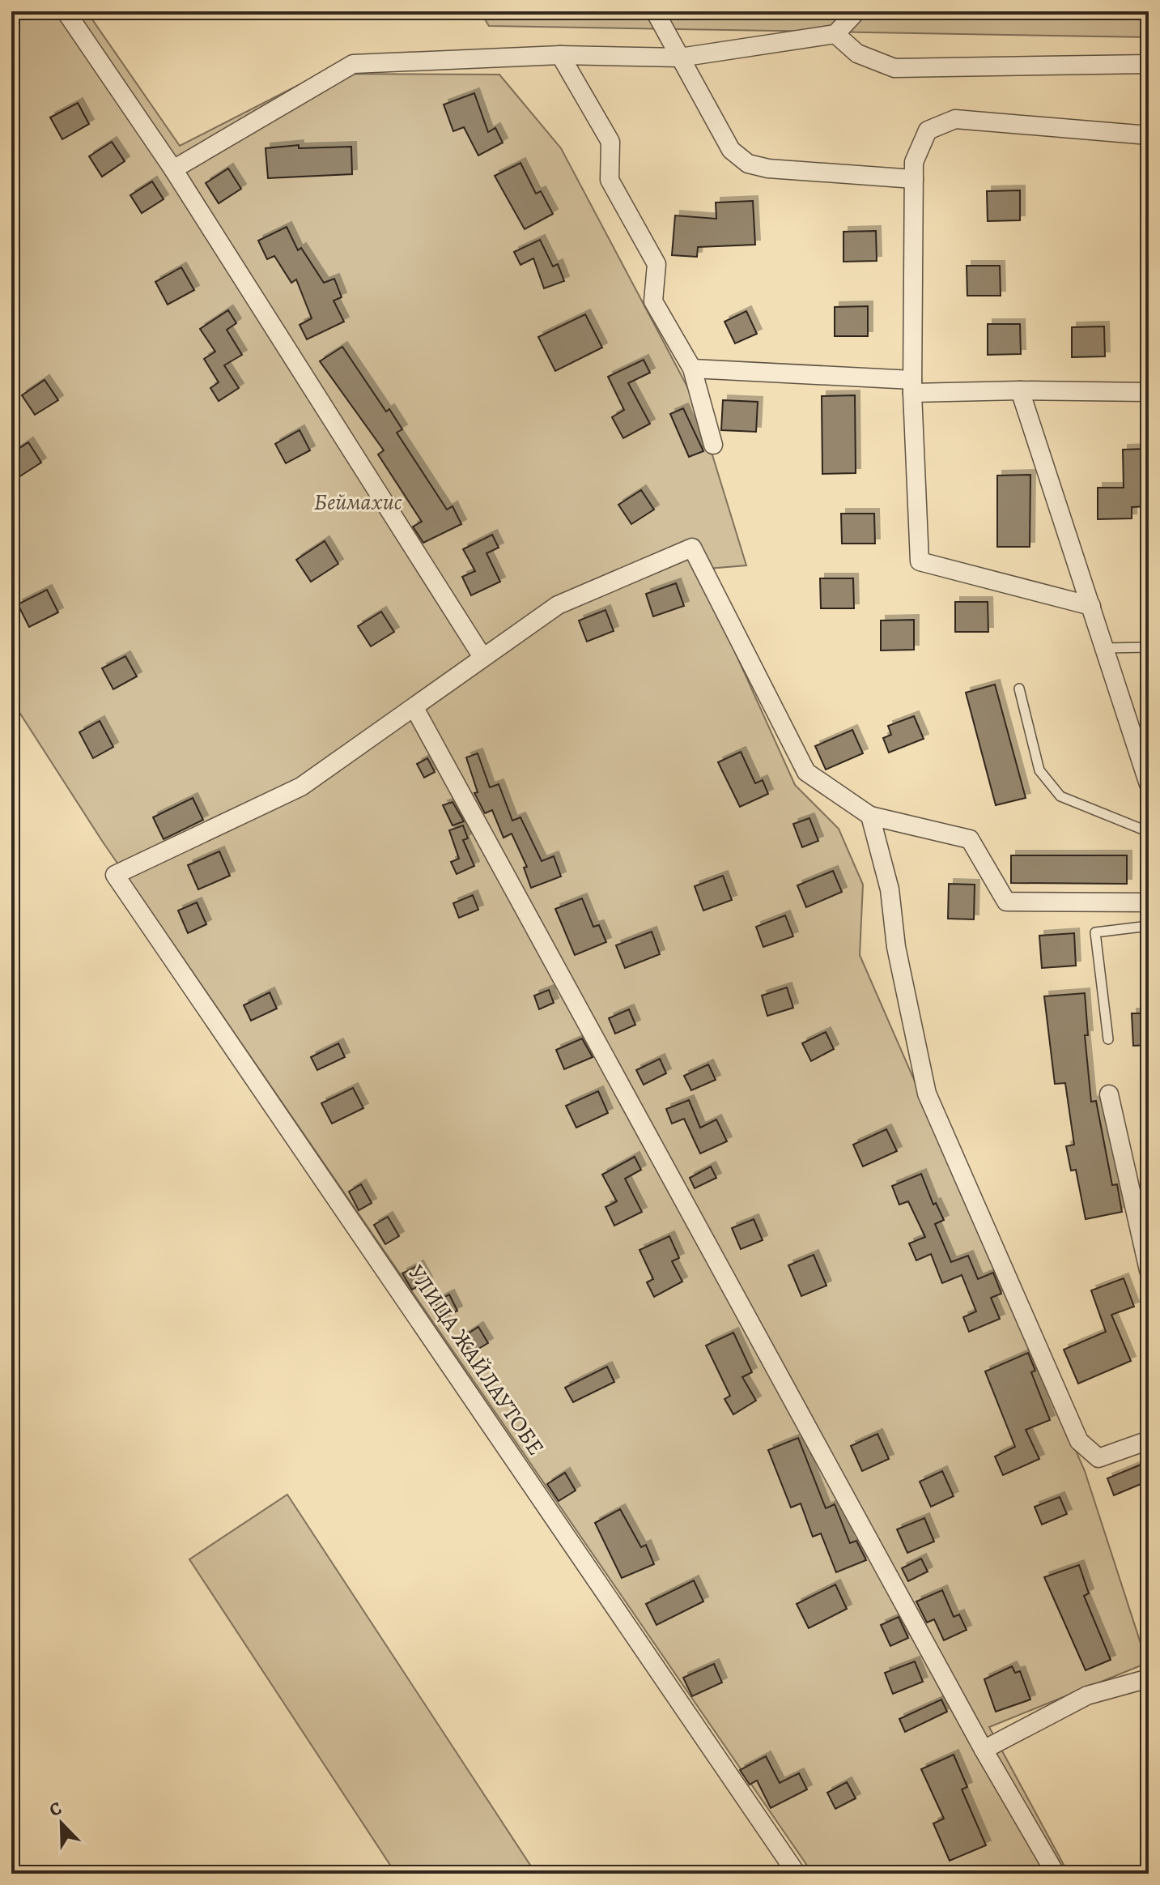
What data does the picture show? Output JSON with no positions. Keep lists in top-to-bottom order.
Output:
{
  "streets": {
    "street": ["УЛИЦА ЖАЙЛАУТОБЕ"]
  },
  "parks": ["Беймахис"],
  "north": "top left"
}
